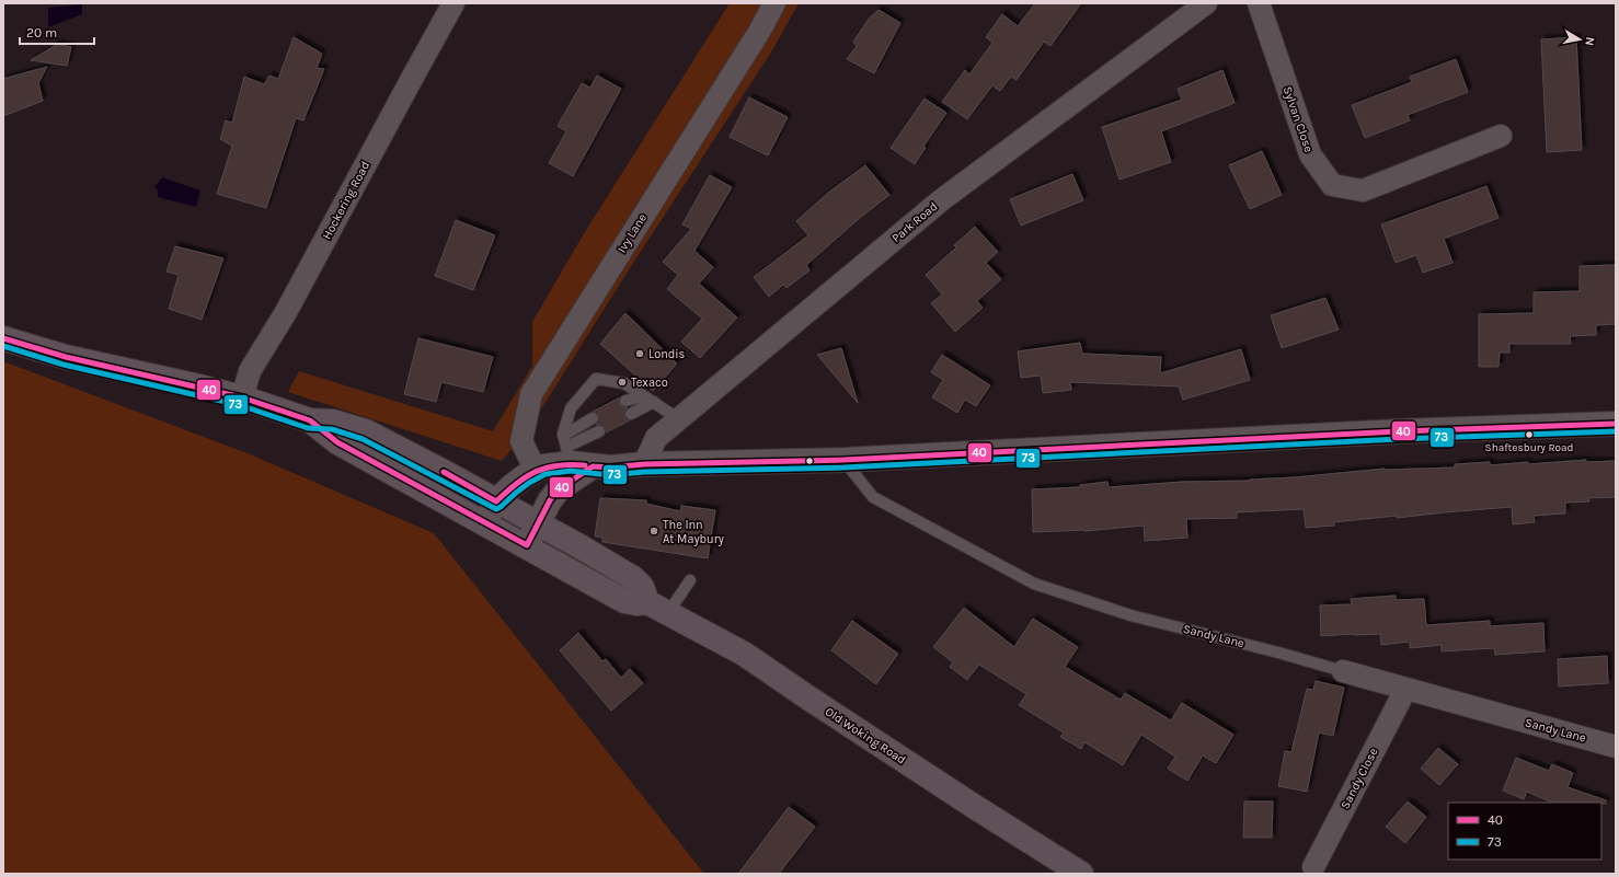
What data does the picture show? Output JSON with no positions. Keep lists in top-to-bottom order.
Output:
{
  "streets": {
    "main road": ["Old Woking Road"],
    "street": [
      "Sylvan Close",
      "Hockering Road",
      "Park Road",
      "Ivy Lane",
      "Sandy Lane",
      "Sandy Close"
    ]
  },
  "crossings": [
    ["Hockering Road", "Old Woking Road"],
    ["Sandy Lane", "Sandy Close"]
  ],
  "places": [
    "Londis",
    "Texaco",
    "Shaftesbury Road",
    "The Inn At Maybury"
  ],
  "lines": ["transit line 40", "transit line 73"],
  "legend": ["40", "73"],
  "scale_bar": "20 m",
  "north": "right"
}
